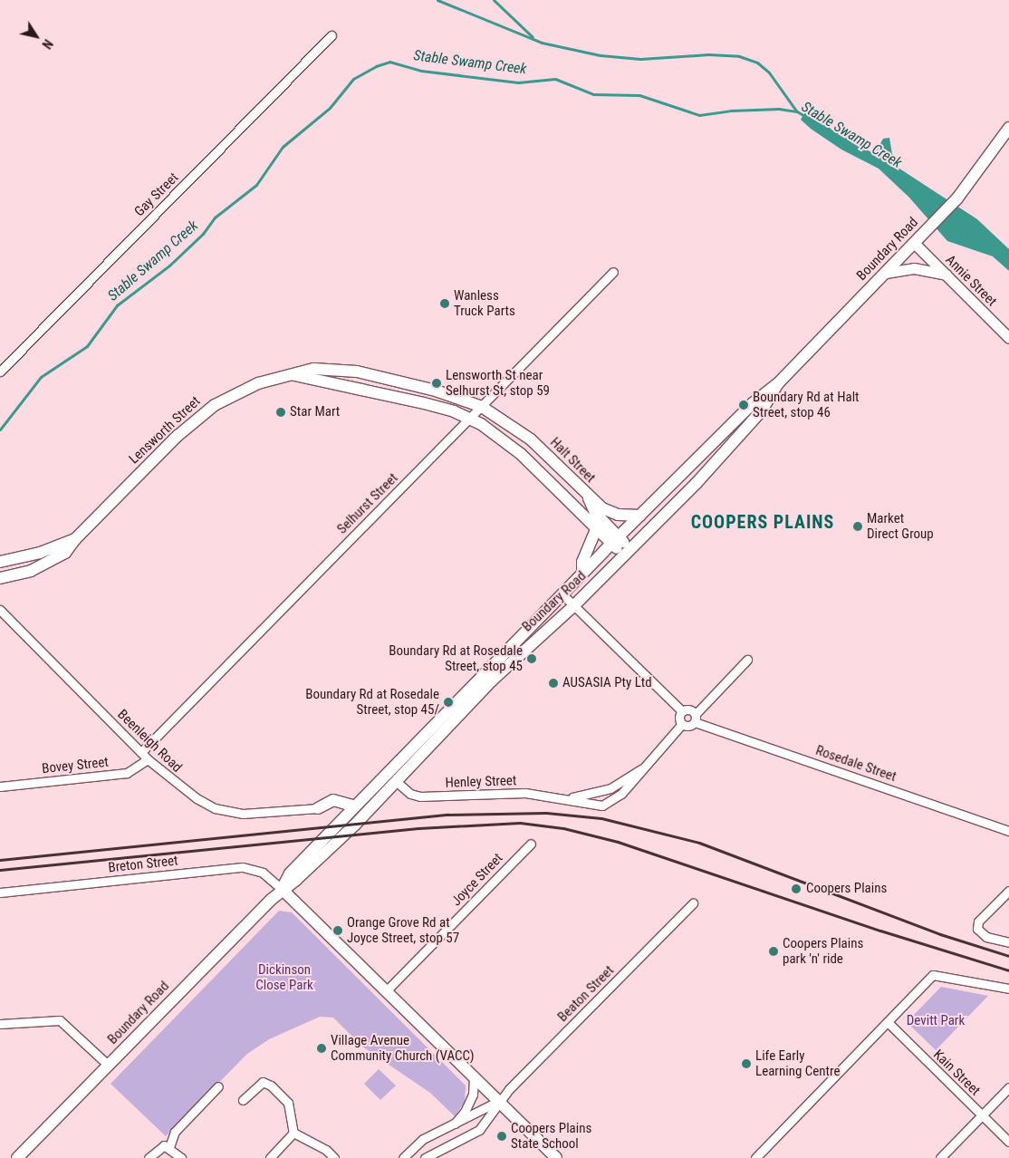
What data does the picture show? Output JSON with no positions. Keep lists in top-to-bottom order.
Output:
{
  "streets": {
    "main road": ["Boundary Road", "Lensworth Street", "Halt Street"],
    "street": [
      "Gay Street",
      "Annie Street",
      "Selhurst Street",
      "Beenleigh Road",
      "Rosedale Street",
      "Bovey Street",
      "Henley Street",
      "Breton Street",
      "Joyce Street",
      "Beaton Street",
      "Kain Street"
    ]
  },
  "crossings": [
    ["Boundary Road", "Annie Street"],
    ["Boundary Road", "Halt Street"],
    ["Boundary Road", "Henley Street"],
    ["Boundary Road", "Breton Street"],
    ["Lensworth Street", "Halt Street"],
    ["Lensworth Street", "Selhurst Street"],
    ["Halt Street", "Selhurst Street"],
    ["Selhurst Street", "Beenleigh Road"],
    ["Beenleigh Road", "Bovey Street"],
    ["Rosedale Street", "Henley Street"]
  ],
  "districts": ["COOPERS PLAINS"],
  "water": ["Stable Swamp Creek"],
  "parks": ["Dickinson Close Park", "Devitt Park"],
  "places": [
    "Wanless Truck Parts",
    "Lensworth St near Selhurst St, stop 59",
    "Boundary Rd at Halt Street, stop 46",
    "Star Mart",
    "Market Direct Group",
    "Boundary Rd at Rosedale Street, stop 45",
    "AUSASIA Pty Ltd",
    "Boundary Rd at Rosedale Street, stop 45/",
    "Coopers Plains",
    "Orange Grove Rd at Joyce Street, stop 57",
    "Coopers Plains park 'n' ride",
    "Village Avenue Community Church (VACC)",
    "Life Early Learning Centre",
    "Coopers Plains State School"
  ],
  "north": "bottom right"
}
